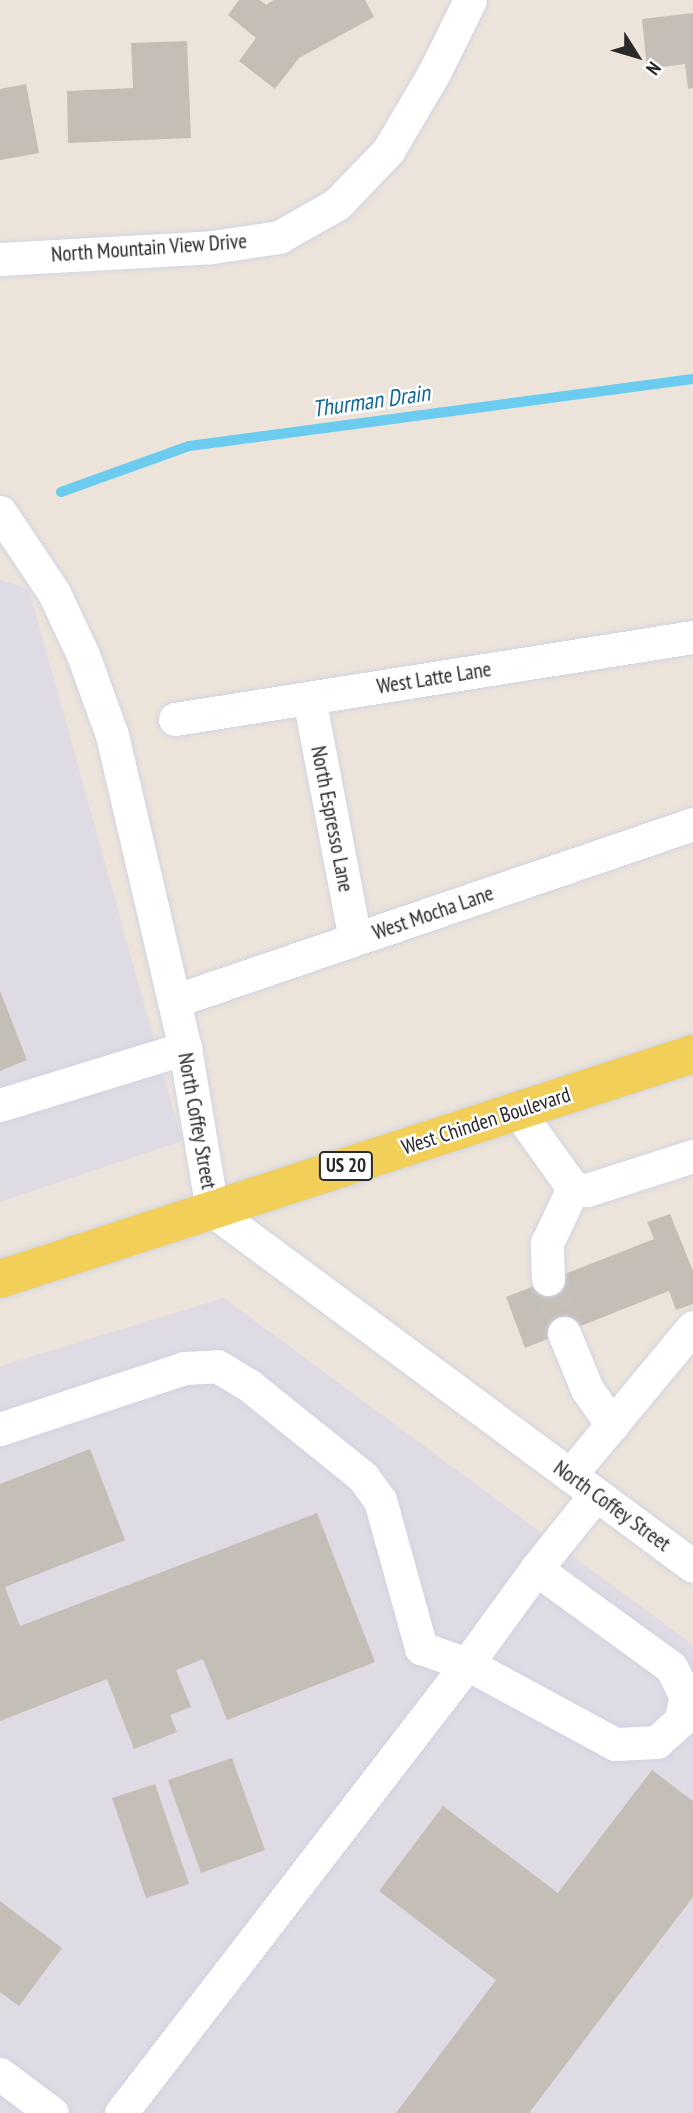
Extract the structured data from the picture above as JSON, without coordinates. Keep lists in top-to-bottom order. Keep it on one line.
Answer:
{"streets":{"main road":["West Chinden Boulevard","US 20"],"street":["North Mountain View Drive","West Latte Lane","North Espresso Lane","West Mocha Lane","North Coffey Street"]},"crossings":[["West Latte Lane","North Espresso Lane"],["North Espresso Lane","West Mocha Lane"],["West Mocha Lane","North Coffey Street"],["North Coffey Street","West Chinden Boulevard"]],"water":["Thurman Drain"],"north":"bottom right"}
